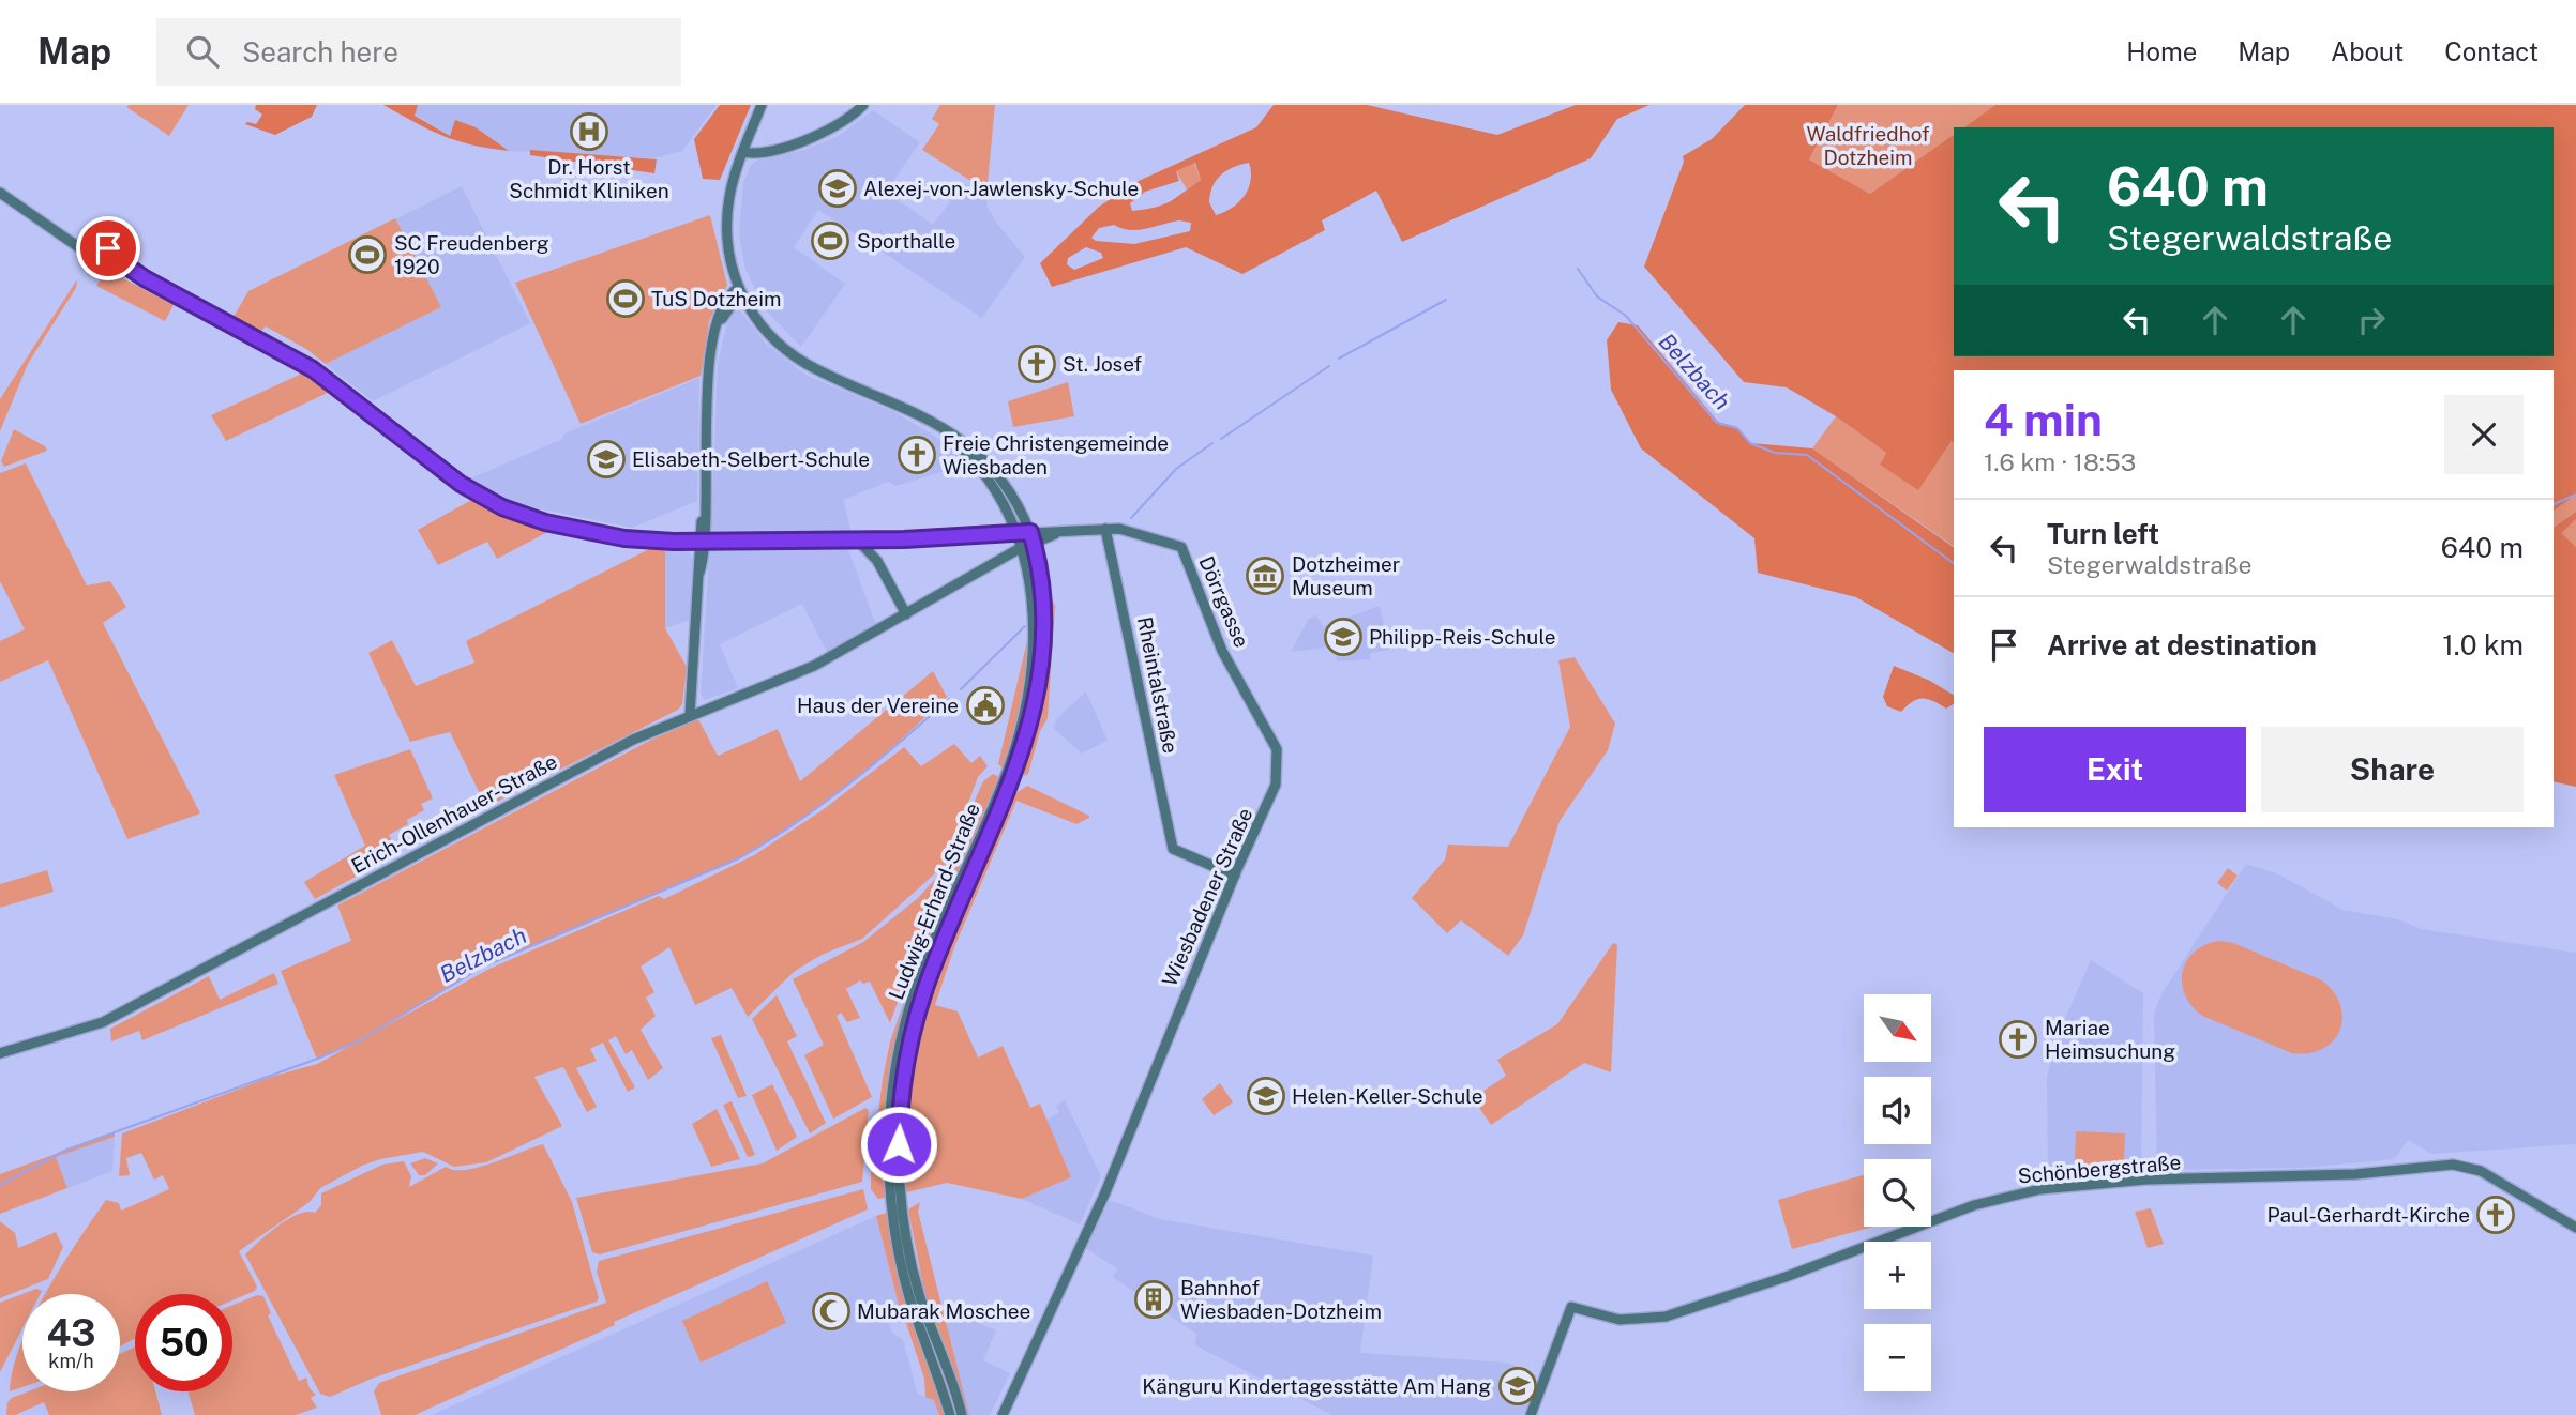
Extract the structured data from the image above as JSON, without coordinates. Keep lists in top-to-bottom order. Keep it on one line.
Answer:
{"streets":{"street":["Dörrgasse","Rheintalstraße","Erich-Ollenhauer-Straße","Wiesbadener Straße","Ludwig-Erhard-Straße","Schönbergstraße"]},"crossings":[["Dörrgasse","Rheintalstraße"],["Dörrgasse","Wiesbadener Straße"],["Rheintalstraße","Wiesbadener Straße"],["Erich-Ollenhauer-Straße","Ludwig-Erhard-Straße"]],"water":["Belzbach"],"parks":["Waldfriedhof Dotzheim"],"places":{"hospital":["Dr. Horst Schmidt Kliniken"],"school or university":["Alexej-von-Jawlensky-Schule","Elisabeth-Selbert-Schule","Philipp-Reis-Schule","Helen-Keller-Schule","Känguru Kindertagesstätte Am Hang"],"sports":["Sporthalle","SC Freudenberg 1920","TuS Dotzheim"],"church":["St. Josef","Freie Christengemeinde Wiesbaden","Mariae Heimsuchung","Paul-Gerhardt-Kirche"],"museum":["Dotzheimer Museum"],"public building":["Haus der Vereine"],"building":["Bahnhof Wiesbaden-Dotzheim"],"mosque":["Mubarak Moschee"]},"north":"bottom right","page":{"header":"Map","search":"Search here","nav":["Home","Map","About","Contact"],"turn":["640 m","Stegerwaldstraße"],"heading":["4 min","1.6 km · 18:53"],"list":[{"name":"Turn left","note":"Stegerwaldstraße","value":"640 m"},{"name":"Arrive at destination","value":"1.0 km"}],"buttons":["Exit","Share"],"map_buttons":["+","−"],"speed":"43 km/h","limit":"50"}}
